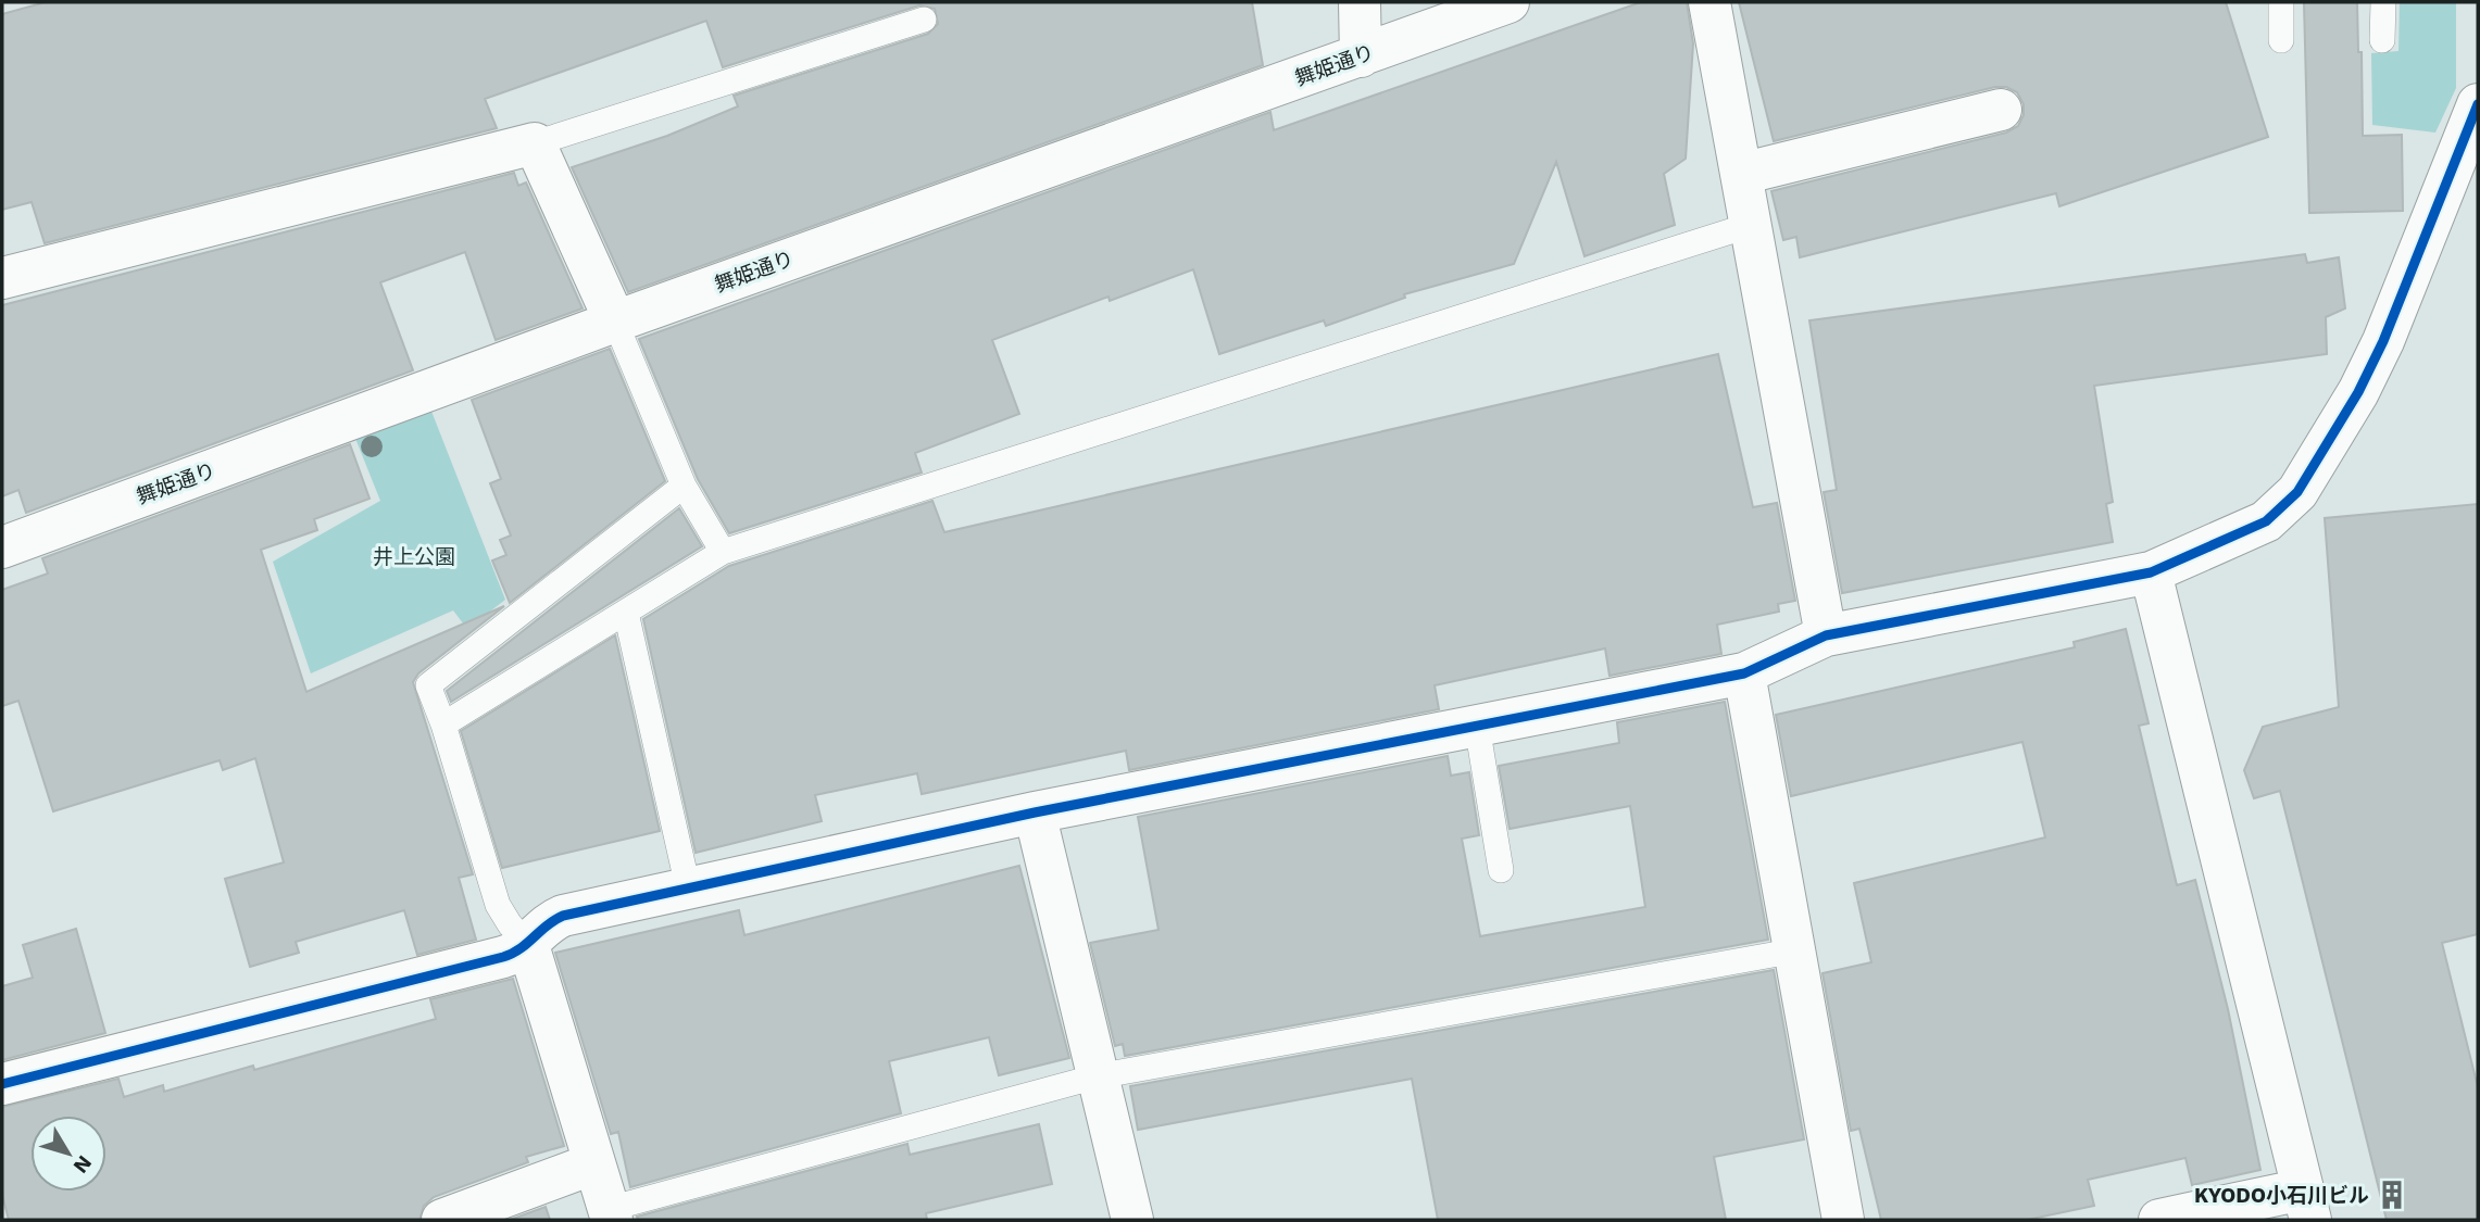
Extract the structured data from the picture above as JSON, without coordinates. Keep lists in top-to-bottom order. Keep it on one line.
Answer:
{"streets":{"street":["舞姫通り"]},"parks":["井上公園"],"places":{"building":["KYODO小石川ビル"]},"north":"bottom right"}
